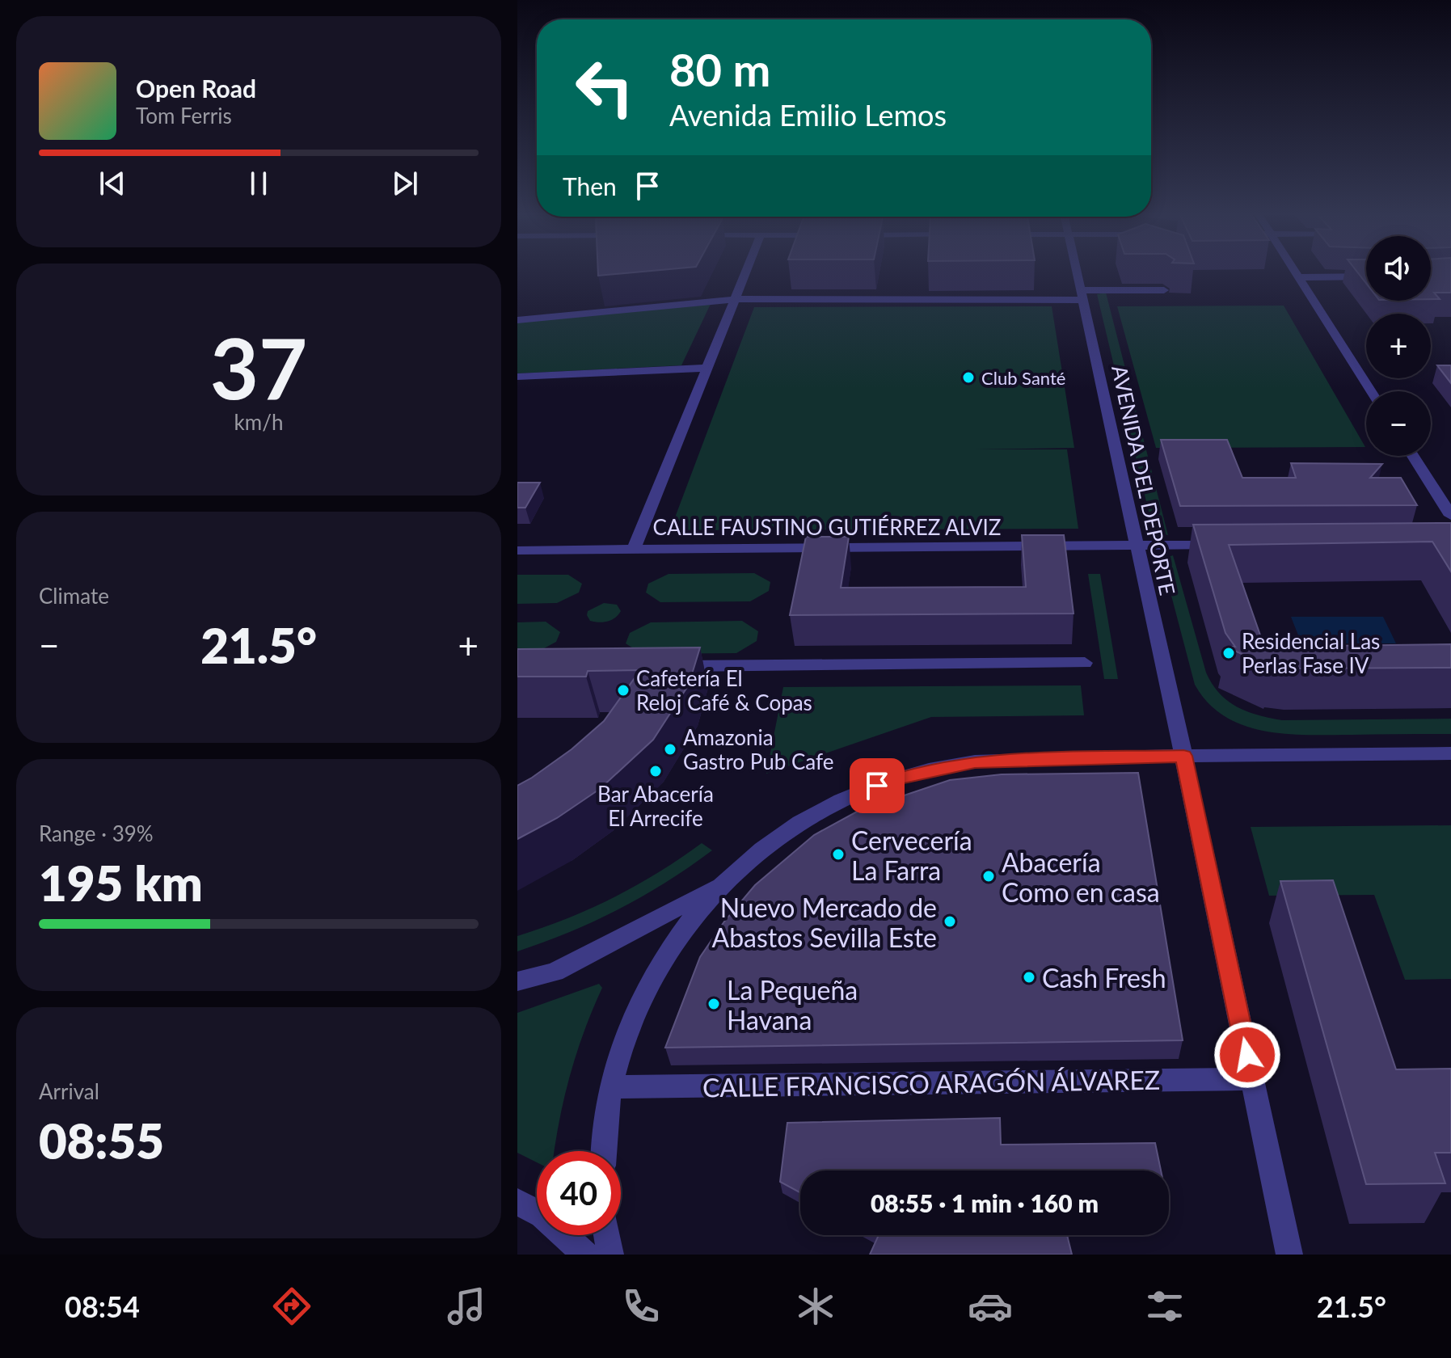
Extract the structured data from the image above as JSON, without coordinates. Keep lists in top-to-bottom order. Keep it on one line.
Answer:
{"streets":{"street":["AVENIDA DEL DEPORTE","CALLE FAUSTINO GUTIÉRREZ ALVIZ","CALLE FRANCISCO ARAGÓN ÁLVAREZ"]},"crossings":[["AVENIDA DEL DEPORTE","CALLE FAUSTINO GUTIÉRREZ ALVIZ"],["AVENIDA DEL DEPORTE","CALLE FRANCISCO ARAGÓN ÁLVAREZ"]],"places":["Club Santé","Residencial Las Perlas Fase IV","Cafetería El Reloj Café & Copas","Amazonia Gastro Pub Cafe","Bar Abacería El Arrecife","Cervecería La Farra","Abacería Como en casa","Nuevo Mercado de Abastos Sevilla Este","Cash Fresh","La Pequeña Havana"],"page":{"turn":["80 m","Avenida Emilio Lemos"],"song":["Open Road","Tom Ferris"],"then":"Then","map_buttons":["+","−"],"tile":[["37","km/h"],"Climate",["Range · 39%","195 km"],["Arrival","08:55"]],"heat":["−","21.5°","+"],"limit":"40","trip":"08:55 · 1 min · 160 m","tabs":["08:54","21.5°"]}}
